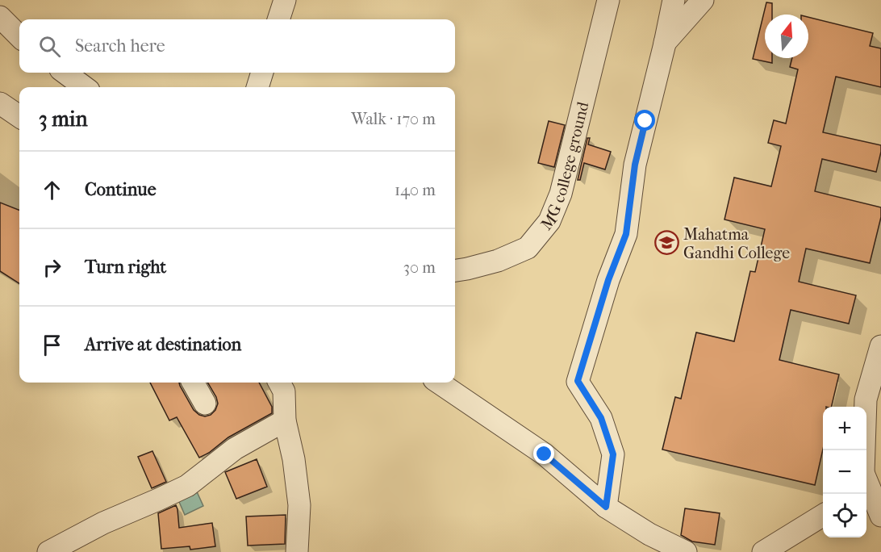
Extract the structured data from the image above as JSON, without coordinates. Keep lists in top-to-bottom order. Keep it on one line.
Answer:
{"streets":{"street":["MG college ground"]},"places":{"school or university":["Mahatma Gandhi College"]},"north":"top","page":{"search":"Search here","heading":["3 min","Walk · 170 m"],"list":[["Continue","140 m"],["Turn right","30 m"],"Arrive at destination"],"map_buttons":["+","−"]}}
